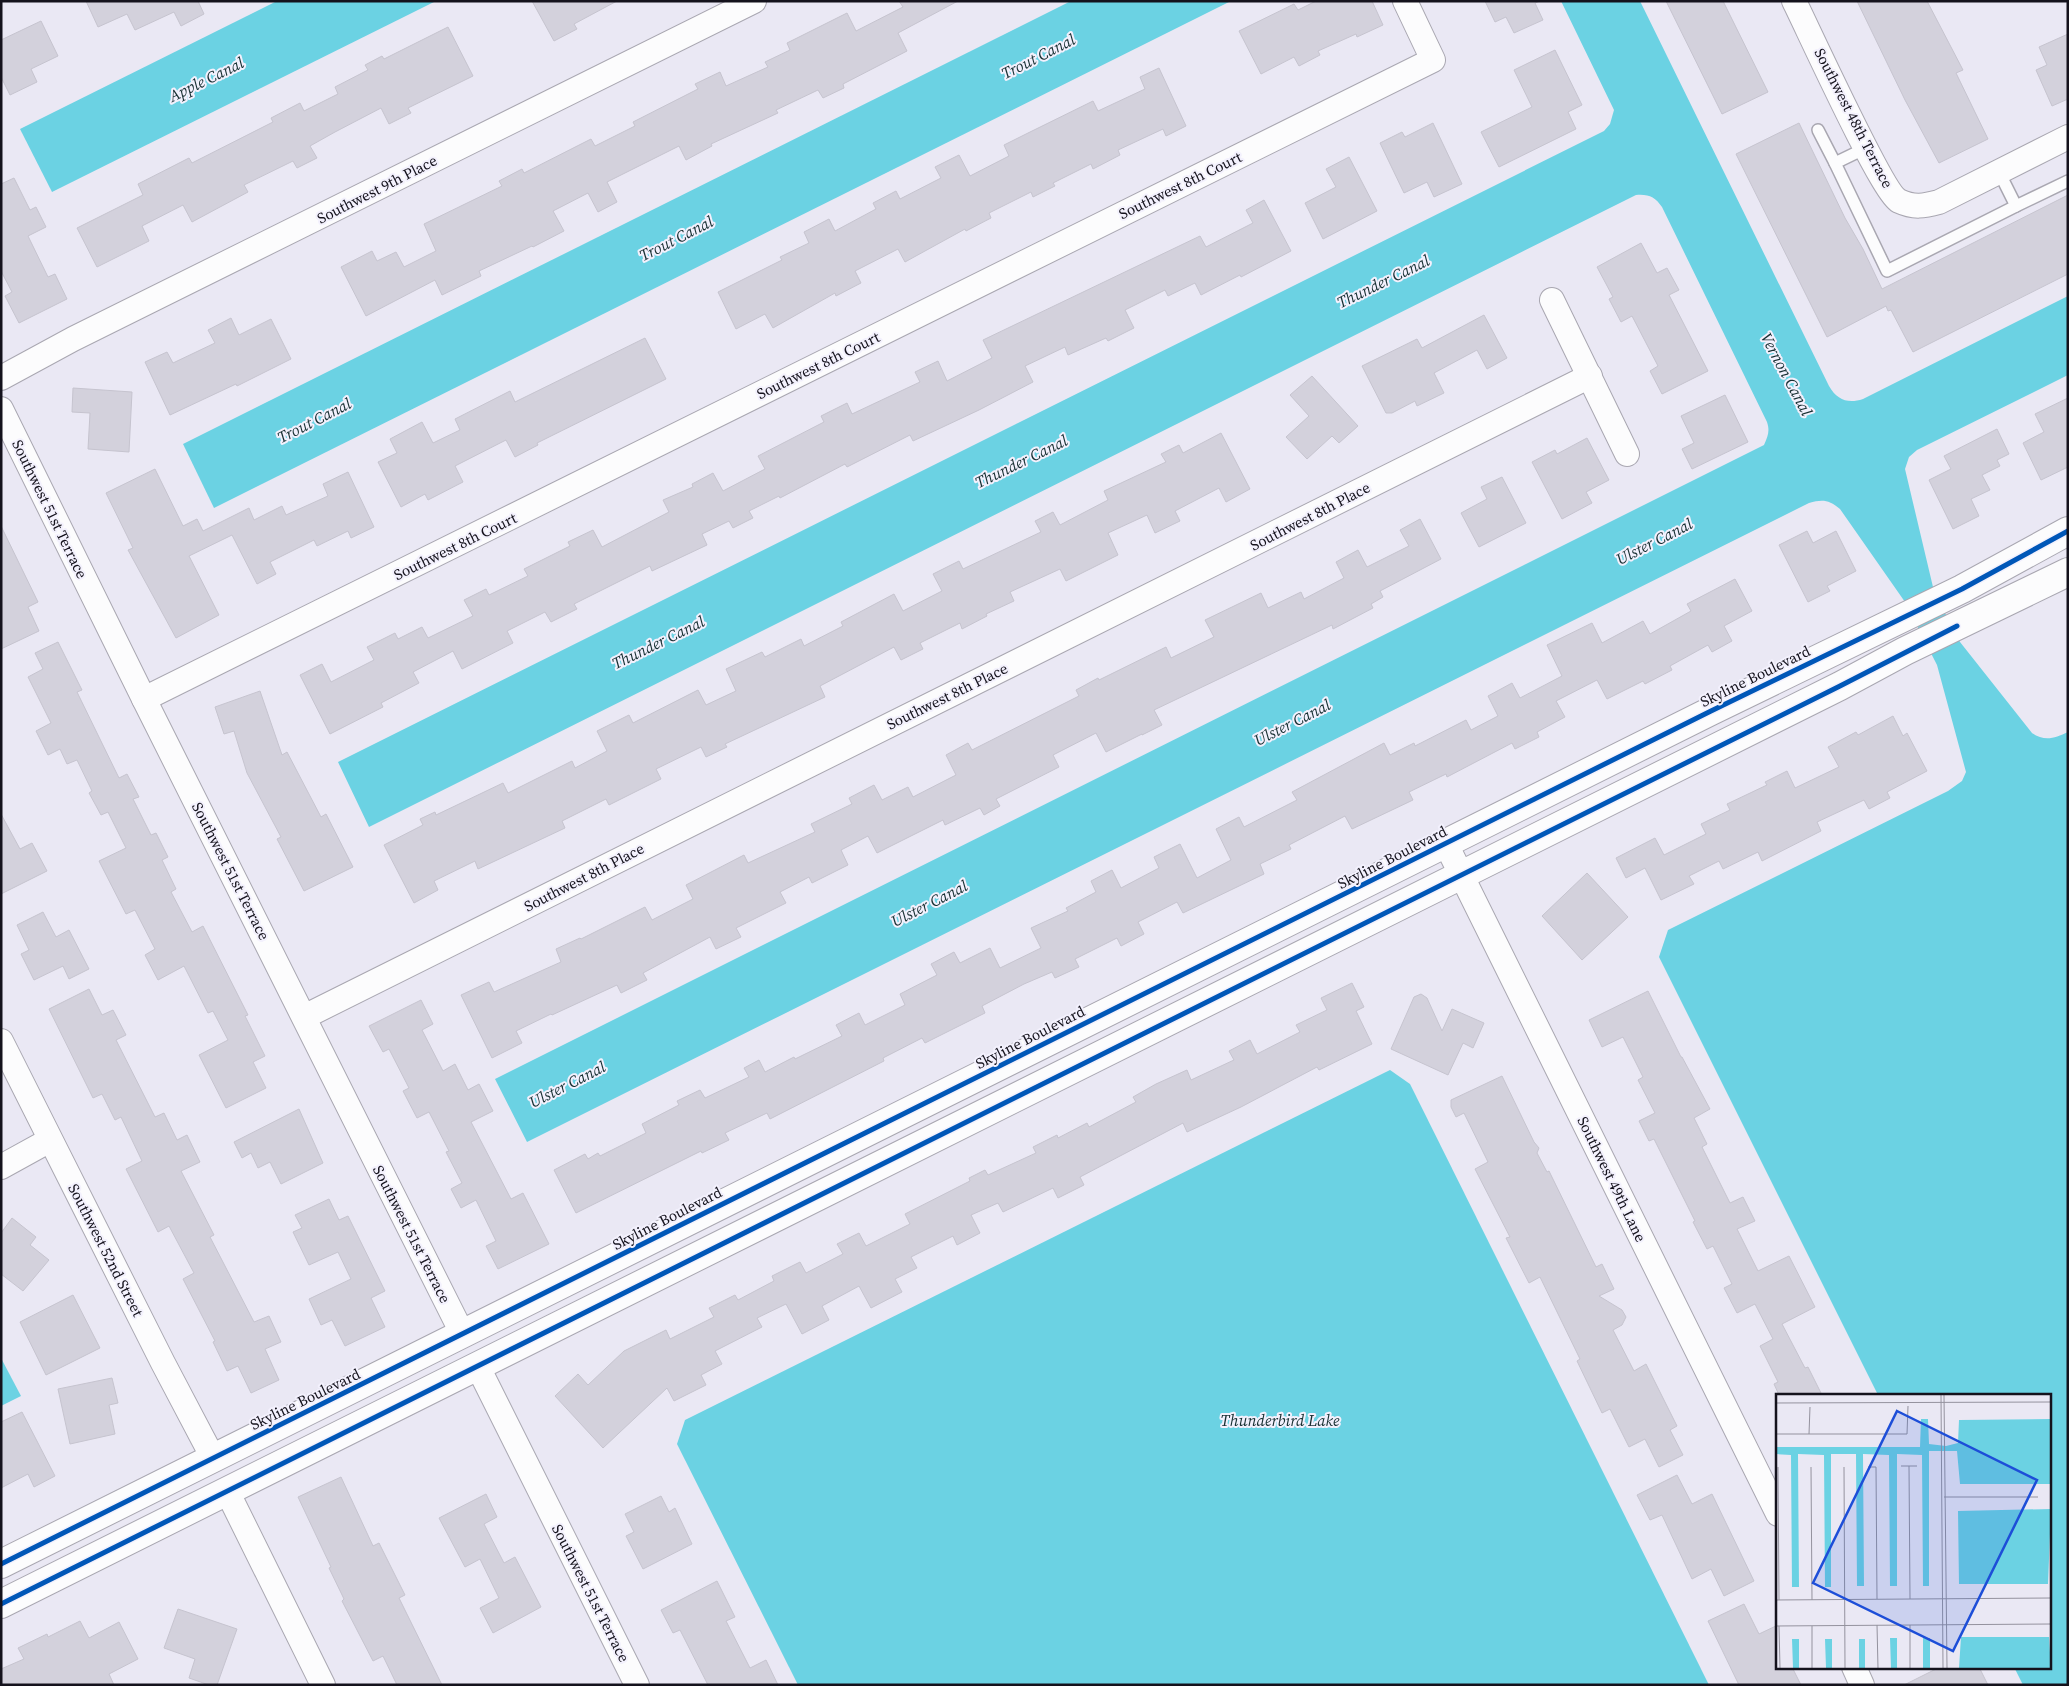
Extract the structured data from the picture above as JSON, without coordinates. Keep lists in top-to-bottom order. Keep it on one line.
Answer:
{"streets":{"street":["Southwest 48th Terrace","Southwest 8th Court","Southwest 9th Place","Southwest 51st Terrace","Southwest 8th Place","Skyline Boulevard","Southwest 49th Lane","Southwest 52nd Street"]},"crossings":[["Southwest 8th Court","Southwest 51st Terrace"],["Southwest 51st Terrace","Southwest 8th Place"],["Southwest 51st Terrace","Skyline Boulevard"],["Skyline Boulevard","Southwest 49th Lane"],["Skyline Boulevard","Southwest 52nd Street"]],"water":["Trout Canal","Apple Canal","Thunder Canal","Vernon Canal","Ulster Canal","Thunderbird Lake"]}
